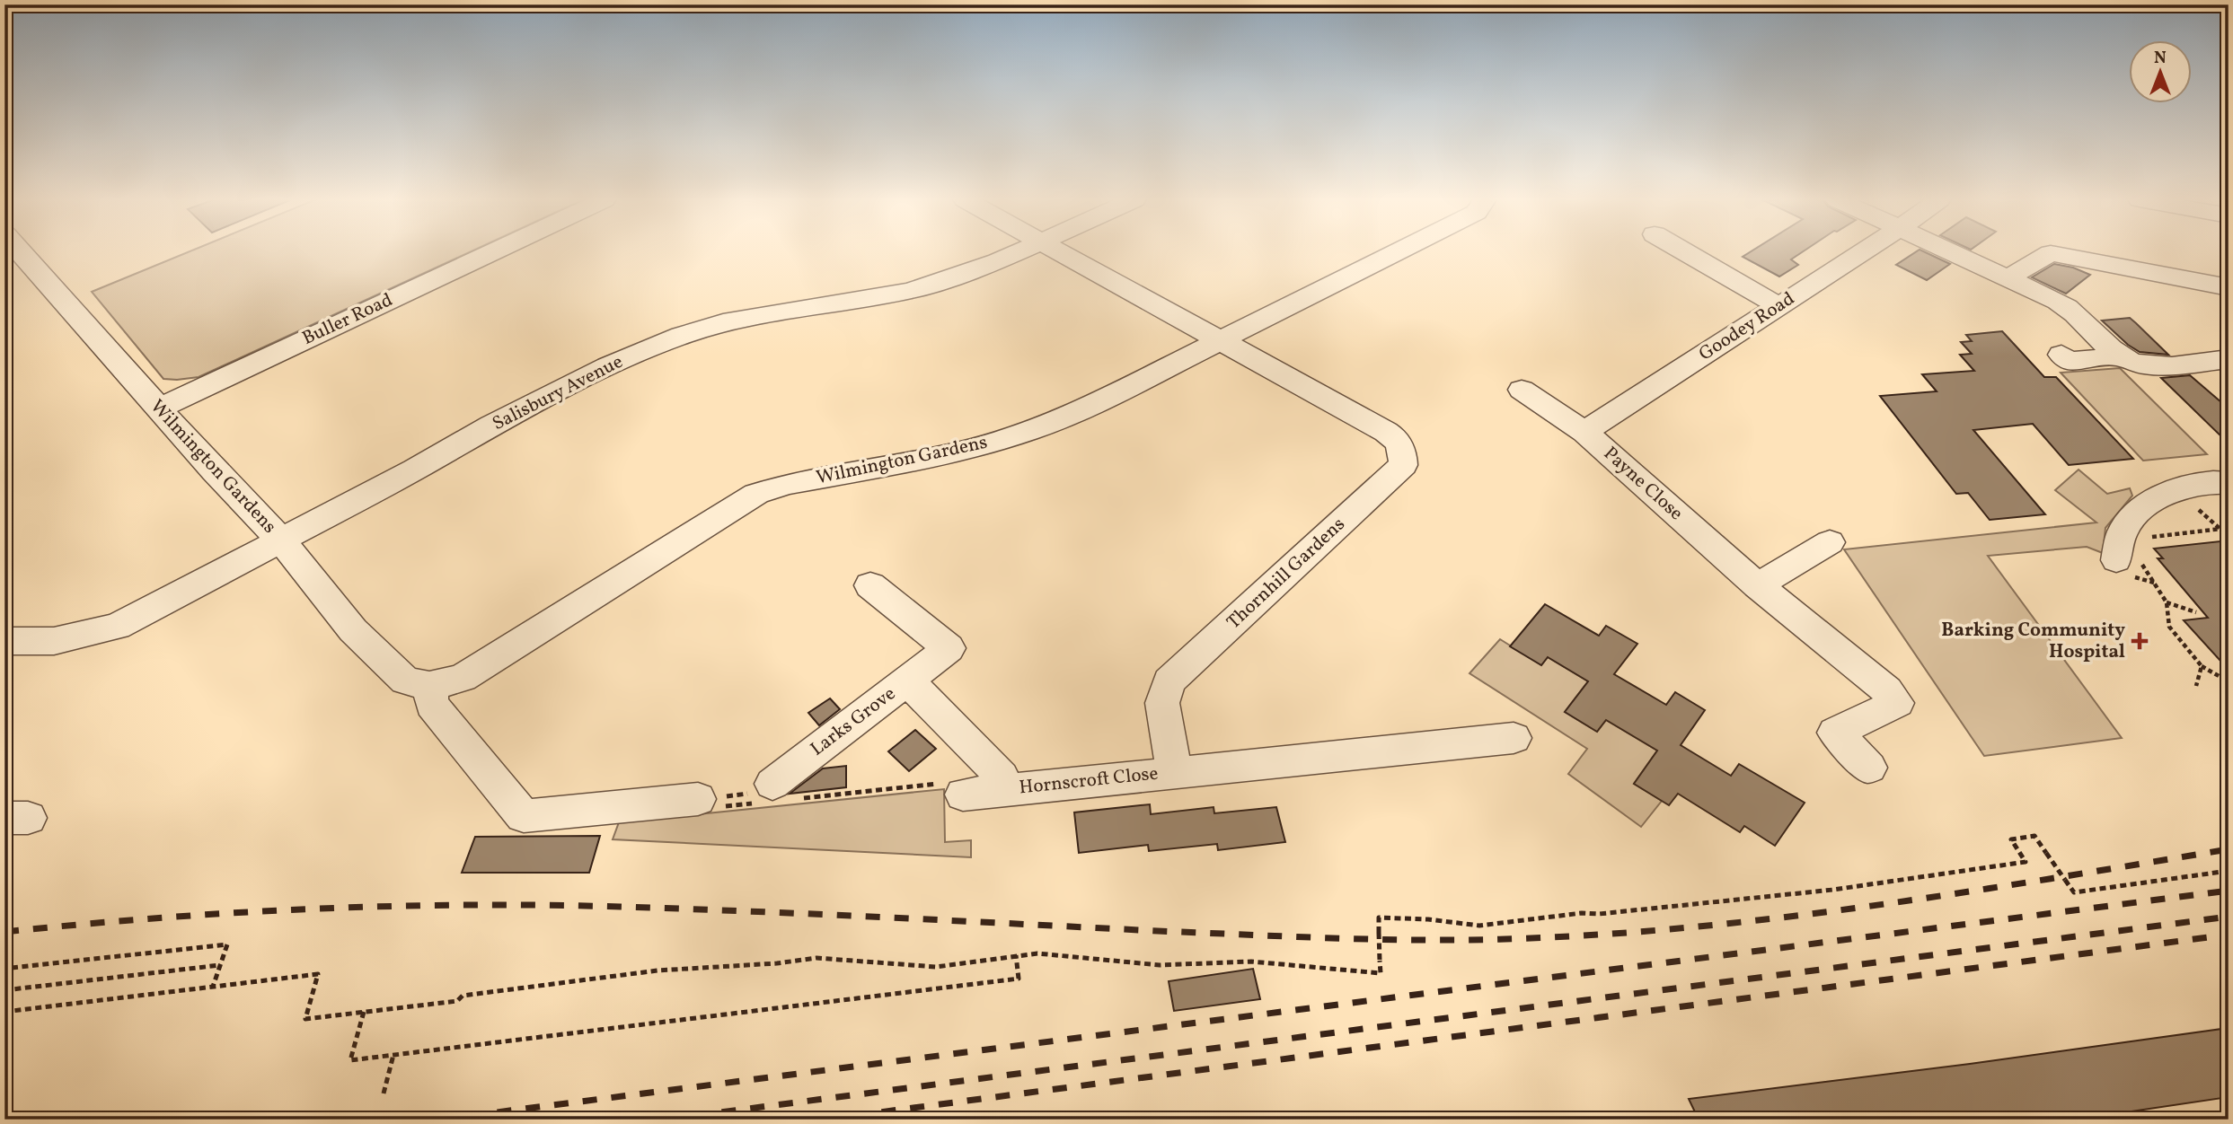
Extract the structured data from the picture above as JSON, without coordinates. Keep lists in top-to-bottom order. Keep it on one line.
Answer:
{"streets":{"street":["Buller Road","Goodey Road","Salisbury Avenue","Wilmington Gardens","Payne Close","Thornhill Gardens","Larks Grove","Hornscroft Close"]},"crossings":[["Buller Road","Wilmington Gardens"],["Goodey Road","Payne Close"],["Salisbury Avenue","Wilmington Gardens"],["Wilmington Gardens","Thornhill Gardens"],["Thornhill Gardens","Hornscroft Close"],["Larks Grove","Hornscroft Close"]],"places":{"health":["Barking Community Hospital"]},"north":"top"}
